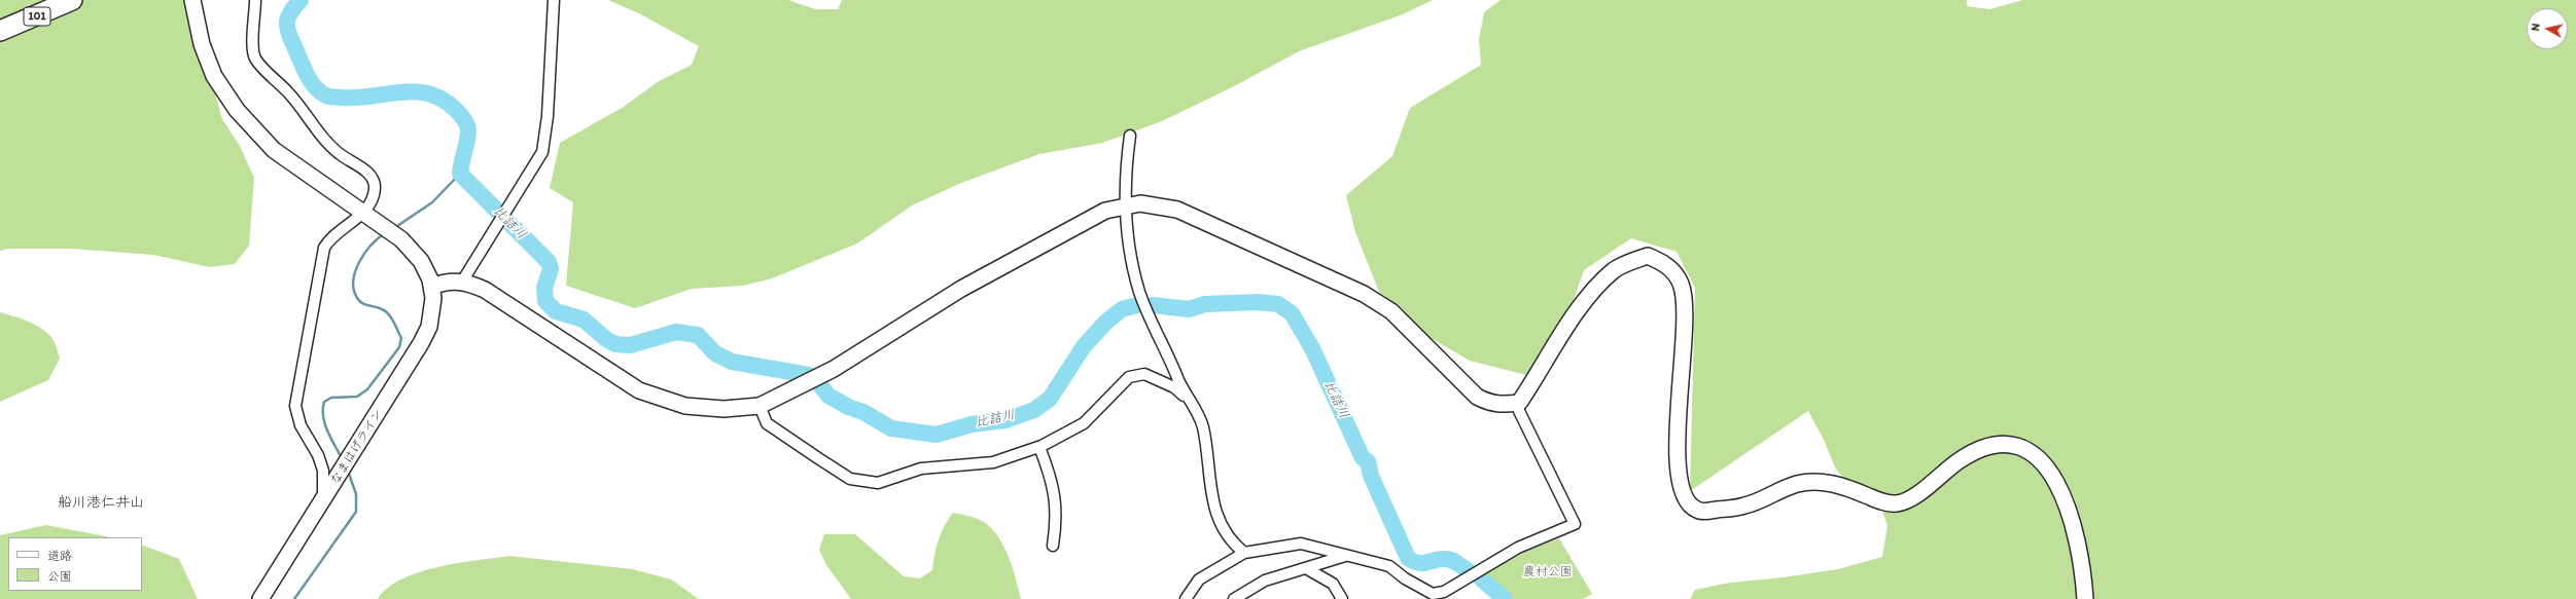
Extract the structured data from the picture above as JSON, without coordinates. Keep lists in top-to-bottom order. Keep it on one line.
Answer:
{"streets":{"highway":["101"],"street":["なまはげライン"]},"districts":["船川港仁井山"],"water":["比詰川"],"parks":["農村公園"],"legend":["道路","公園"],"north":"left"}
